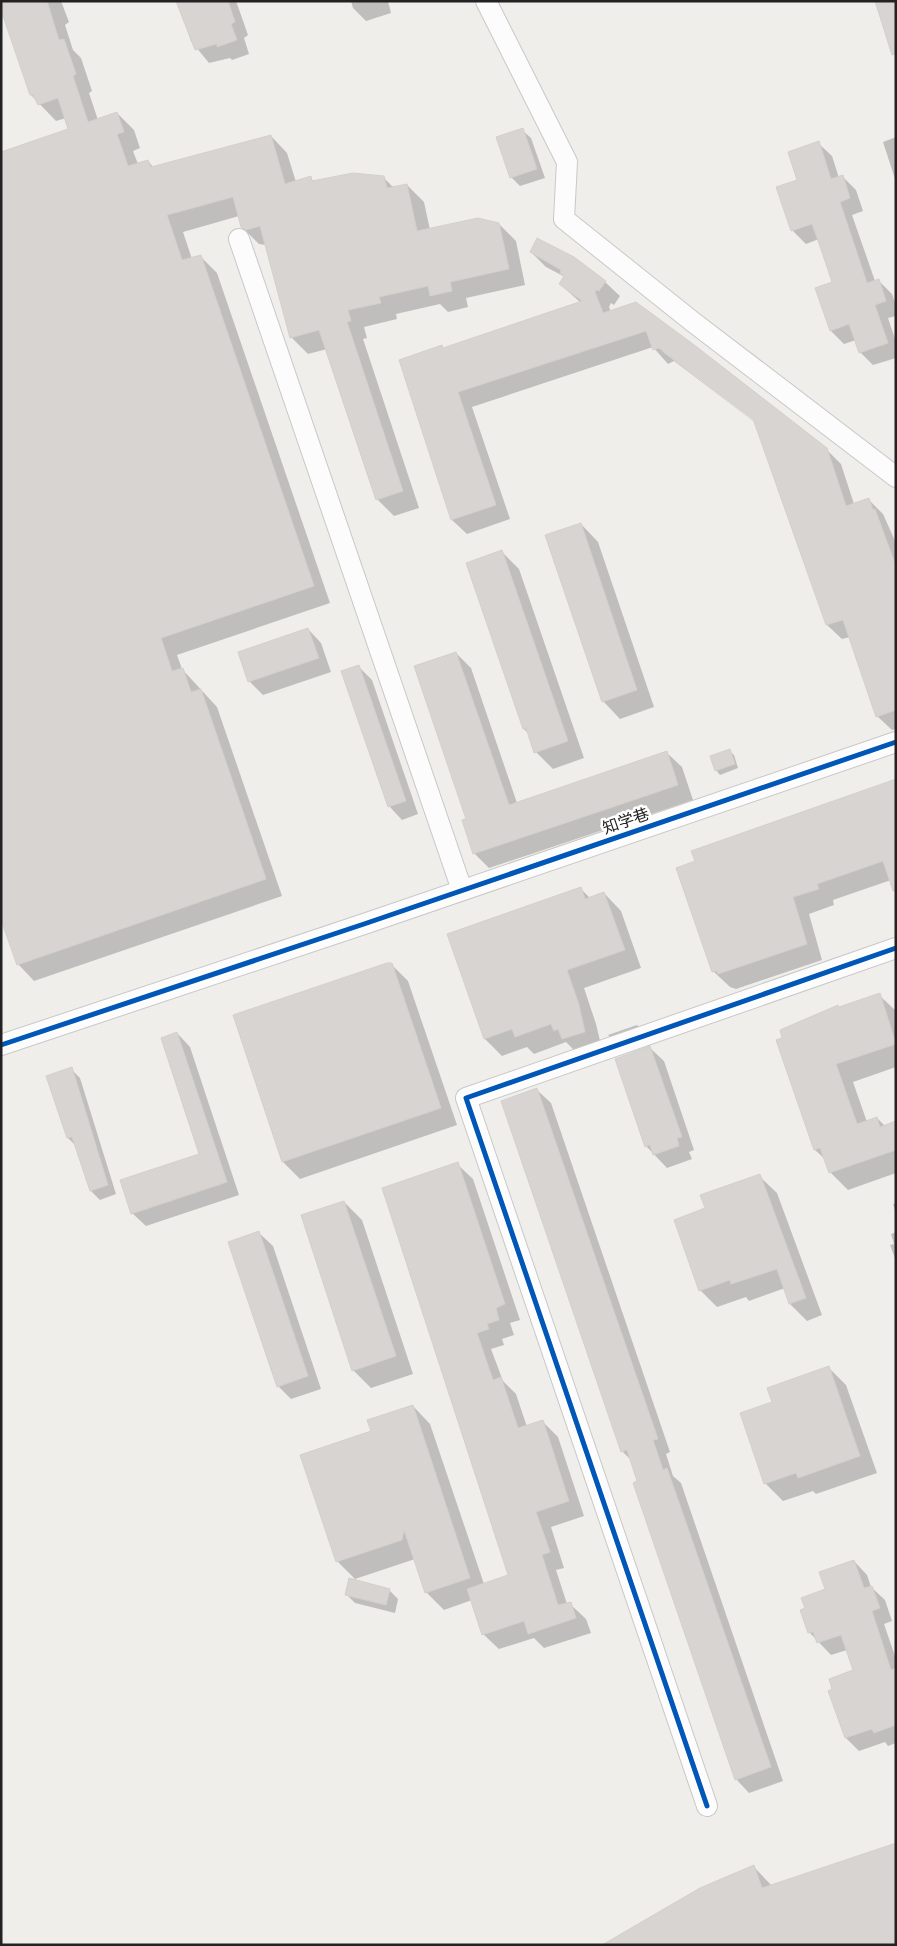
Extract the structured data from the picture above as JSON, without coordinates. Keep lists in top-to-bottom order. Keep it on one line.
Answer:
{"streets":{"street":["知学巷"]}}
